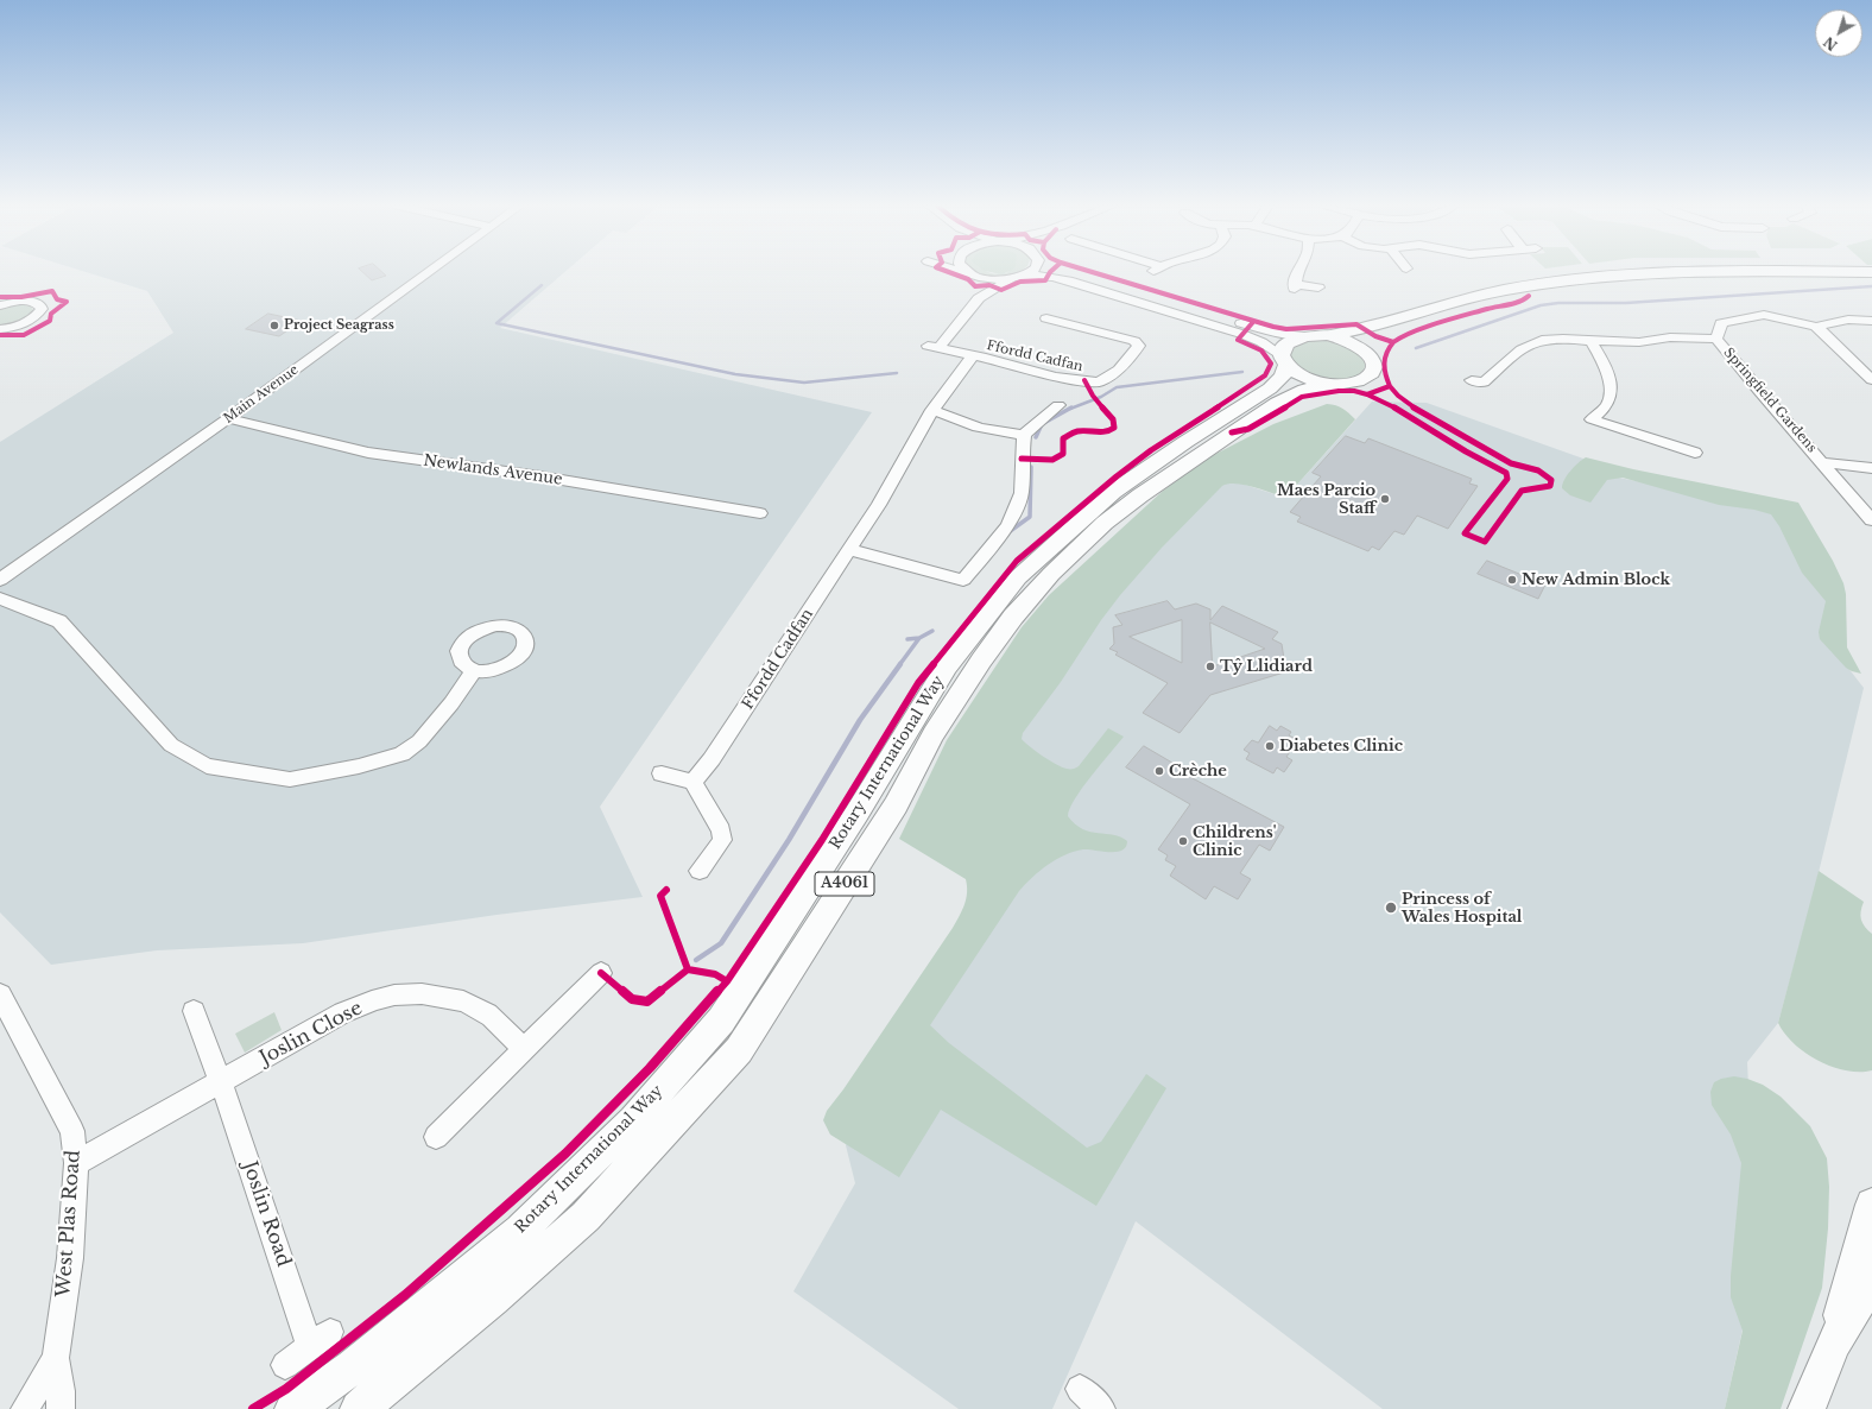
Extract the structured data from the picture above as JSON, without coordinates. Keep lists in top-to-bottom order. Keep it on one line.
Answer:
{"streets":{"main road":["Rotary International Way","A4061"],"street":["Ffordd Cadfan","Main Avenue","Springfield Gardens","Newlands Avenue","Joslin Close","Joslin Road","West Plas Road"]},"crossings":[["Main Avenue","Newlands Avenue"],["Rotary International Way","A4061"],["Joslin Close","Joslin Road"]],"places":["Project Seagrass","Maes Parcio Staff","New Admin Block","Tŷ Llidiard","Diabetes Clinic","Crèche","Childrens' Clinic","Princess of Wales Hospital"],"north":"bottom left"}
